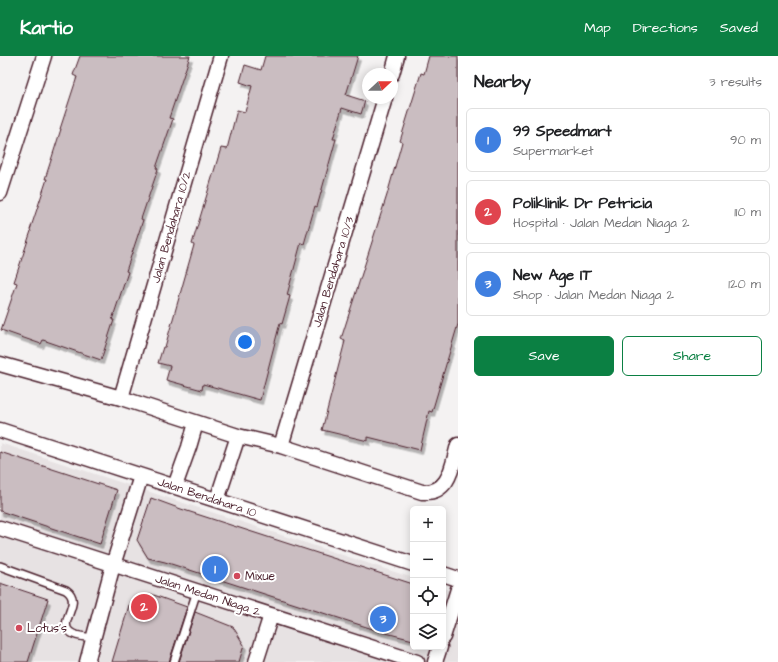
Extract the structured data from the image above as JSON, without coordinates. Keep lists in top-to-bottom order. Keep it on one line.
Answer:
{"streets":{"street":["Jalan Bendahara 10/2","Jalan Bendahara 10/3","Jalan Bendahara 10","Jalan Medan Niaga 2"]},"places":["Mixue","Lotus's"],"north":"right","page":{"header":"Kartio","nav":["Map","Directions","Saved"],"heading":["Nearby","3 results"],"list":[{"mark":"1","name":"99 Speedmart","note":"Supermarket","value":"90 m"},{"mark":"2","name":"Poliklinik Dr Petricia","note":"Hospital · Jalan Medan Niaga 2","value":"110 m"},{"mark":"3","name":"New Age IT","note":"Shop · Jalan Medan Niaga 2","value":"120 m"}],"buttons":["Save","Share"],"map_buttons":["+","−"],"pins":["1","2","3"]}}
